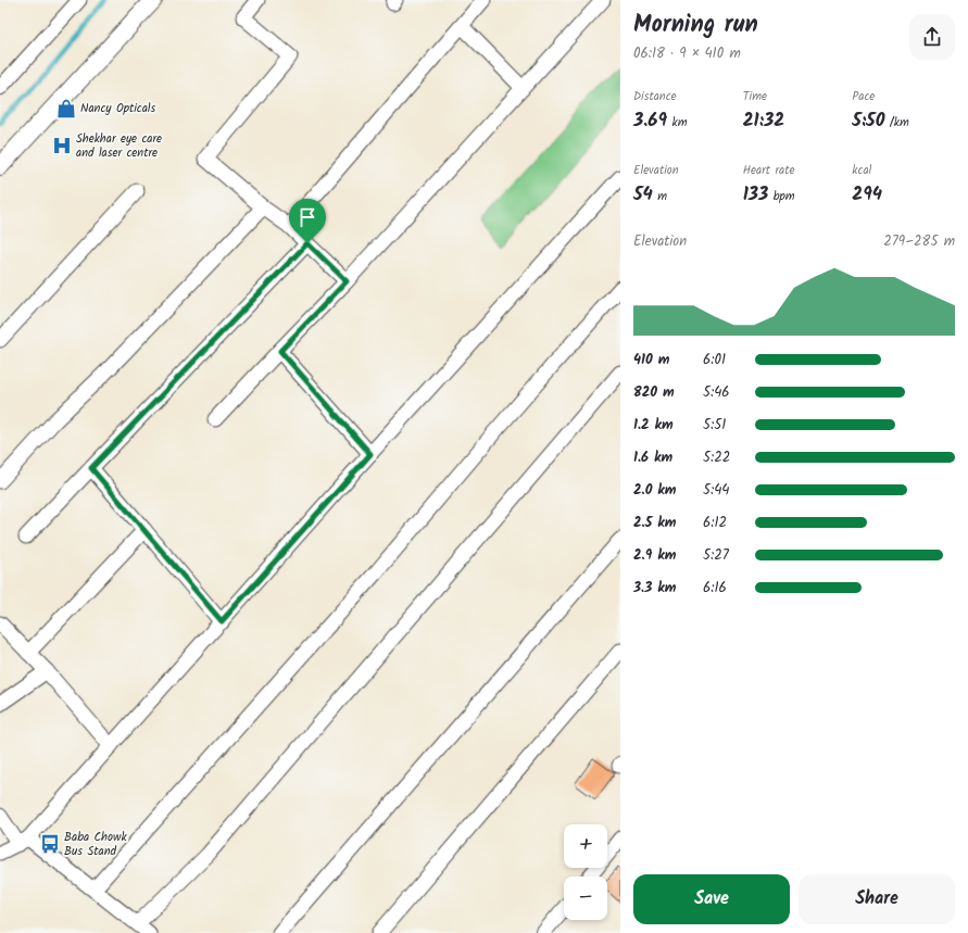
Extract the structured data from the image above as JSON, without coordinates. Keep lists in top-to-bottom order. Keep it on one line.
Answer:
{"places":{"shop":["Nancy Opticals"],"hospital":["Shekhar eye care and laser centre"],"bus stop":["Baba Chowk Bus Stand"]},"page":{"heading":["Morning run","06:18 · 9 × 410 m"],"stats":[["Distance","3.69 km"],["Time","21:32"],["Pace","5:50 /km"],["Elevation","54 m"],["Heart rate","133 bpm"],["kcal","294"]],"chart":["Elevation","279–285 m"],"list":[{"name":"410 m","note":"6:01"},{"name":"820 m","note":"5:46"},{"name":"1.2 km","note":"5:51"},{"name":"1.6 km","note":"5:22"},{"name":"2.0 km","note":"5:44"},{"name":"2.5 km","note":"6:12"},{"name":"2.9 km","note":"5:27"},{"name":"3.3 km","note":"6:16"}],"map_buttons":["+","−"],"buttons":["Save","Share"]}}
